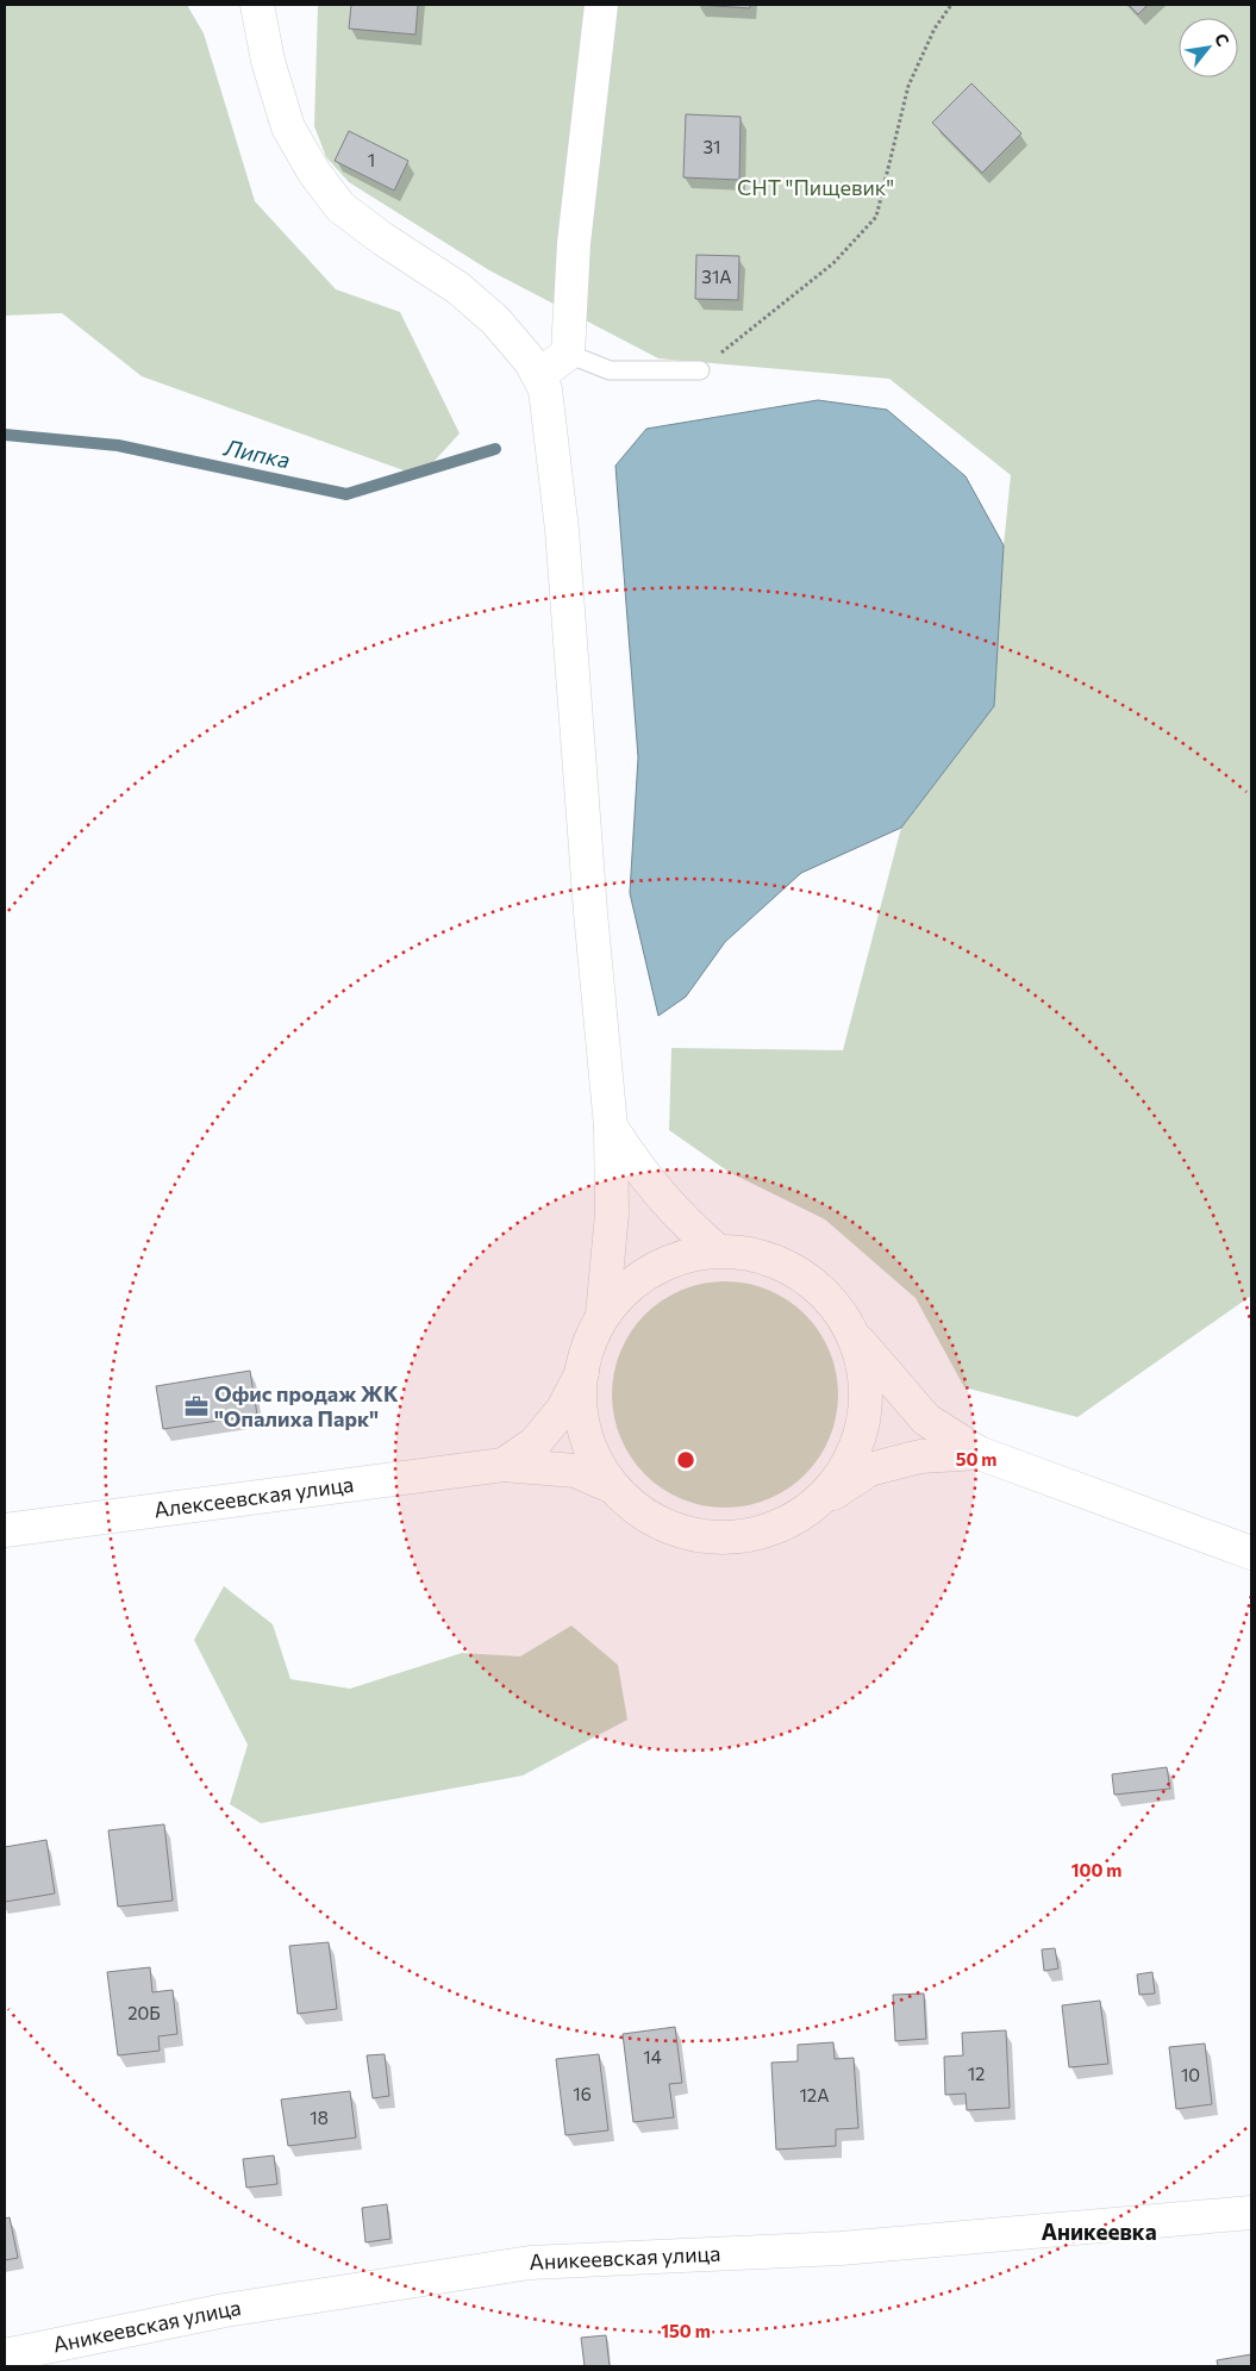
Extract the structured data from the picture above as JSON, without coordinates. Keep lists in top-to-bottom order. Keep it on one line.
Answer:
{"streets":{"street":["Алексеевская улица","Аникеевская улица"]},"districts":["Аникеевка"],"water":["Липка"],"parks":["СНТ \"Пищевик\""],"places":{"office":["Офис продаж ЖК \"Опалиха Парк\""]},"house_numbers":["31","1","31А","20Б","14","12","10","16","12А","18"],"north":"top right","rings":["50 m","100 m","150 m"]}
